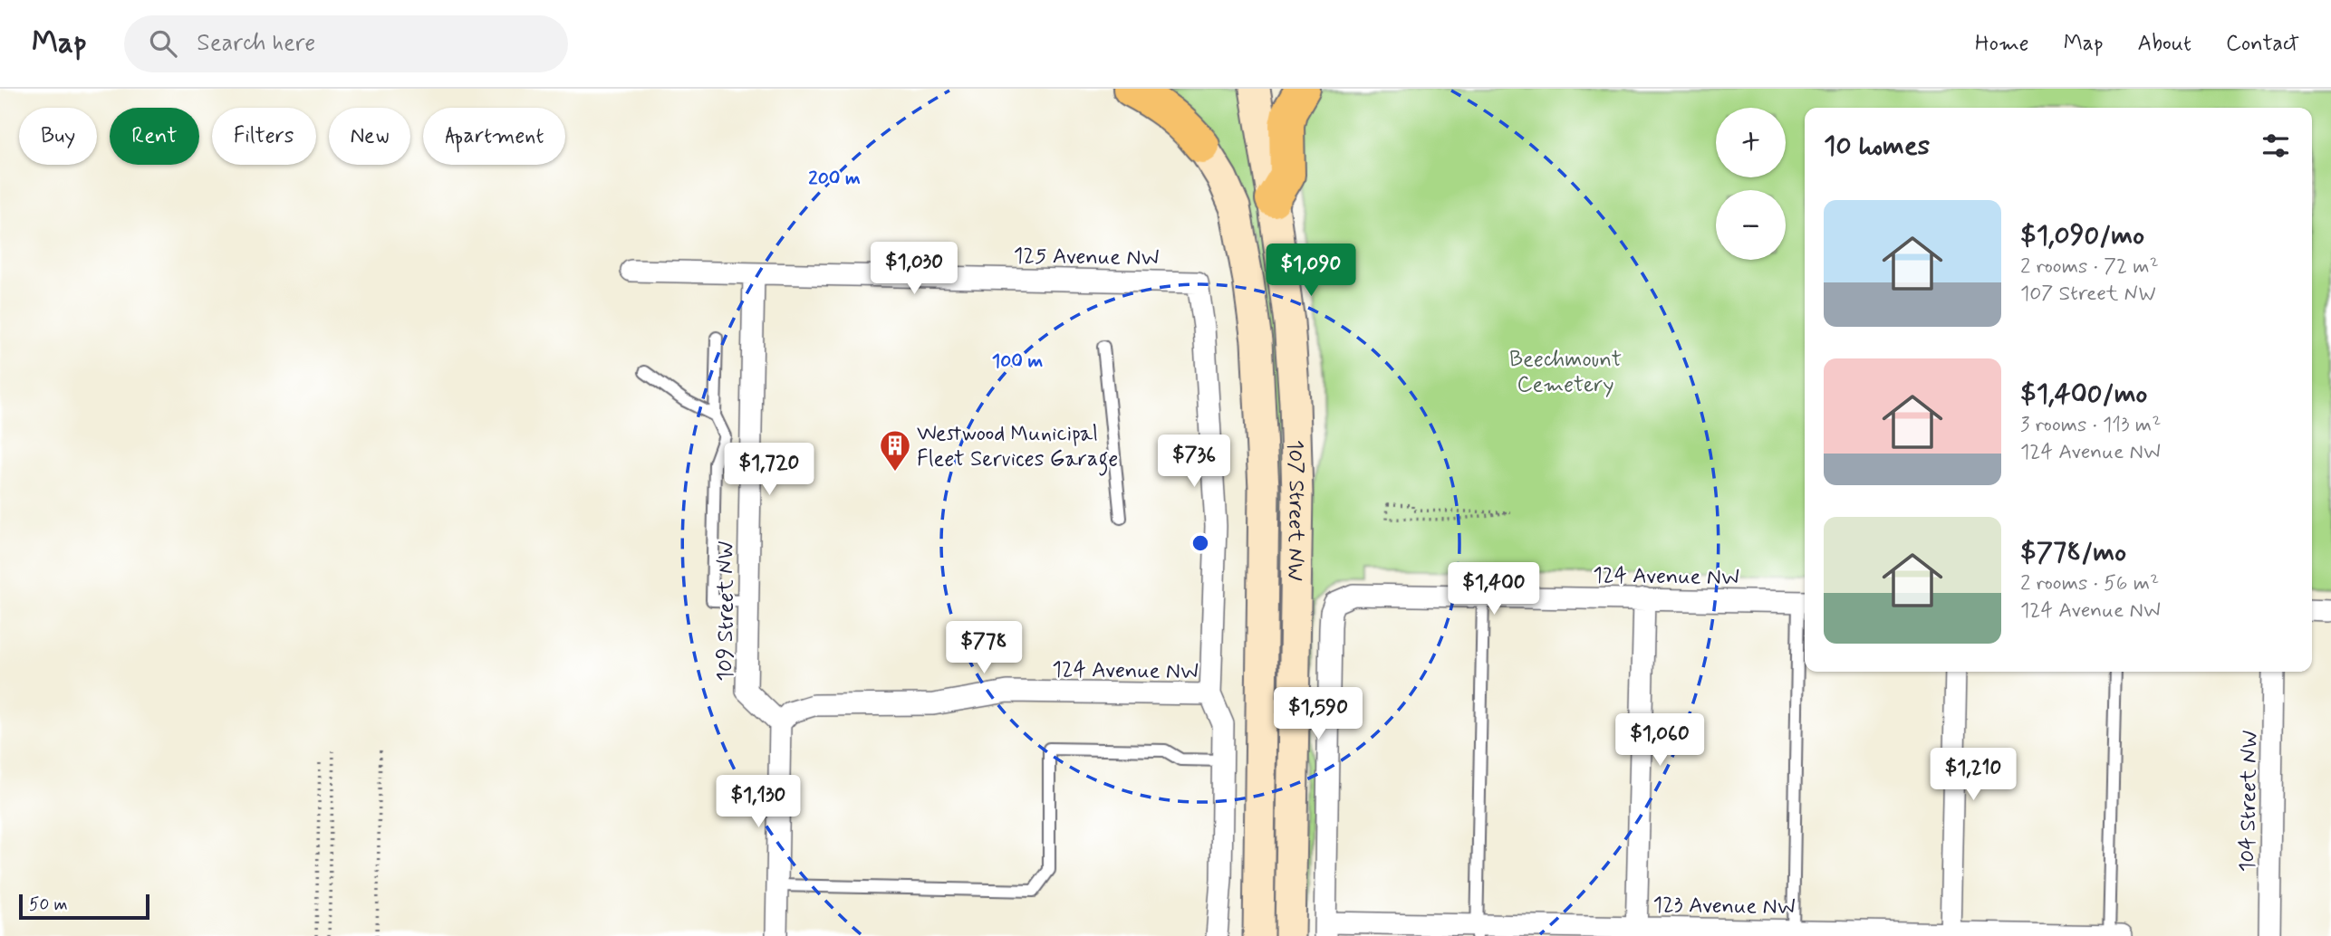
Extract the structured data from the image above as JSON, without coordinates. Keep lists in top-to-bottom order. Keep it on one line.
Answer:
{"streets":{"main road":["107 Street NW"],"street":["125 Avenue NW","124 Avenue NW","109 Street NW","104 Street NW","123 Avenue NW"]},"crossings":[["125 Avenue NW","124 Avenue NW"],["125 Avenue NW","109 Street NW"],["124 Avenue NW","109 Street NW"],["124 Avenue NW","123 Avenue NW"]],"parks":["Beechmount Cemetery"],"places":{"building":["Westwood Municipal Fleet Services Garage"]},"scale_bar":"50 m","page":{"header":"Map","search":"Search here","nav":["Home","Map","About","Contact"],"map_buttons":["+","−"],"chip":["Buy","Rent","Filters","New","Apartment"],"heading":"10 homes","list":[{"name":"$1,090/mo","note":"2 rooms · 72 m² · 107 Street NW"},{"name":"$1,400/mo","note":"3 rooms · 113 m² · 124 Avenue NW"},{"name":"$778/mo","note":"2 rooms · 56 m² · 124 Avenue NW"}],"price":["$1,030","$1,090","$736","$1,720","$1,400","$778","$1,590","$1,060","$1,210","$1,130"],"scale":"50 m"},"rings":["200 m","100 m"]}
